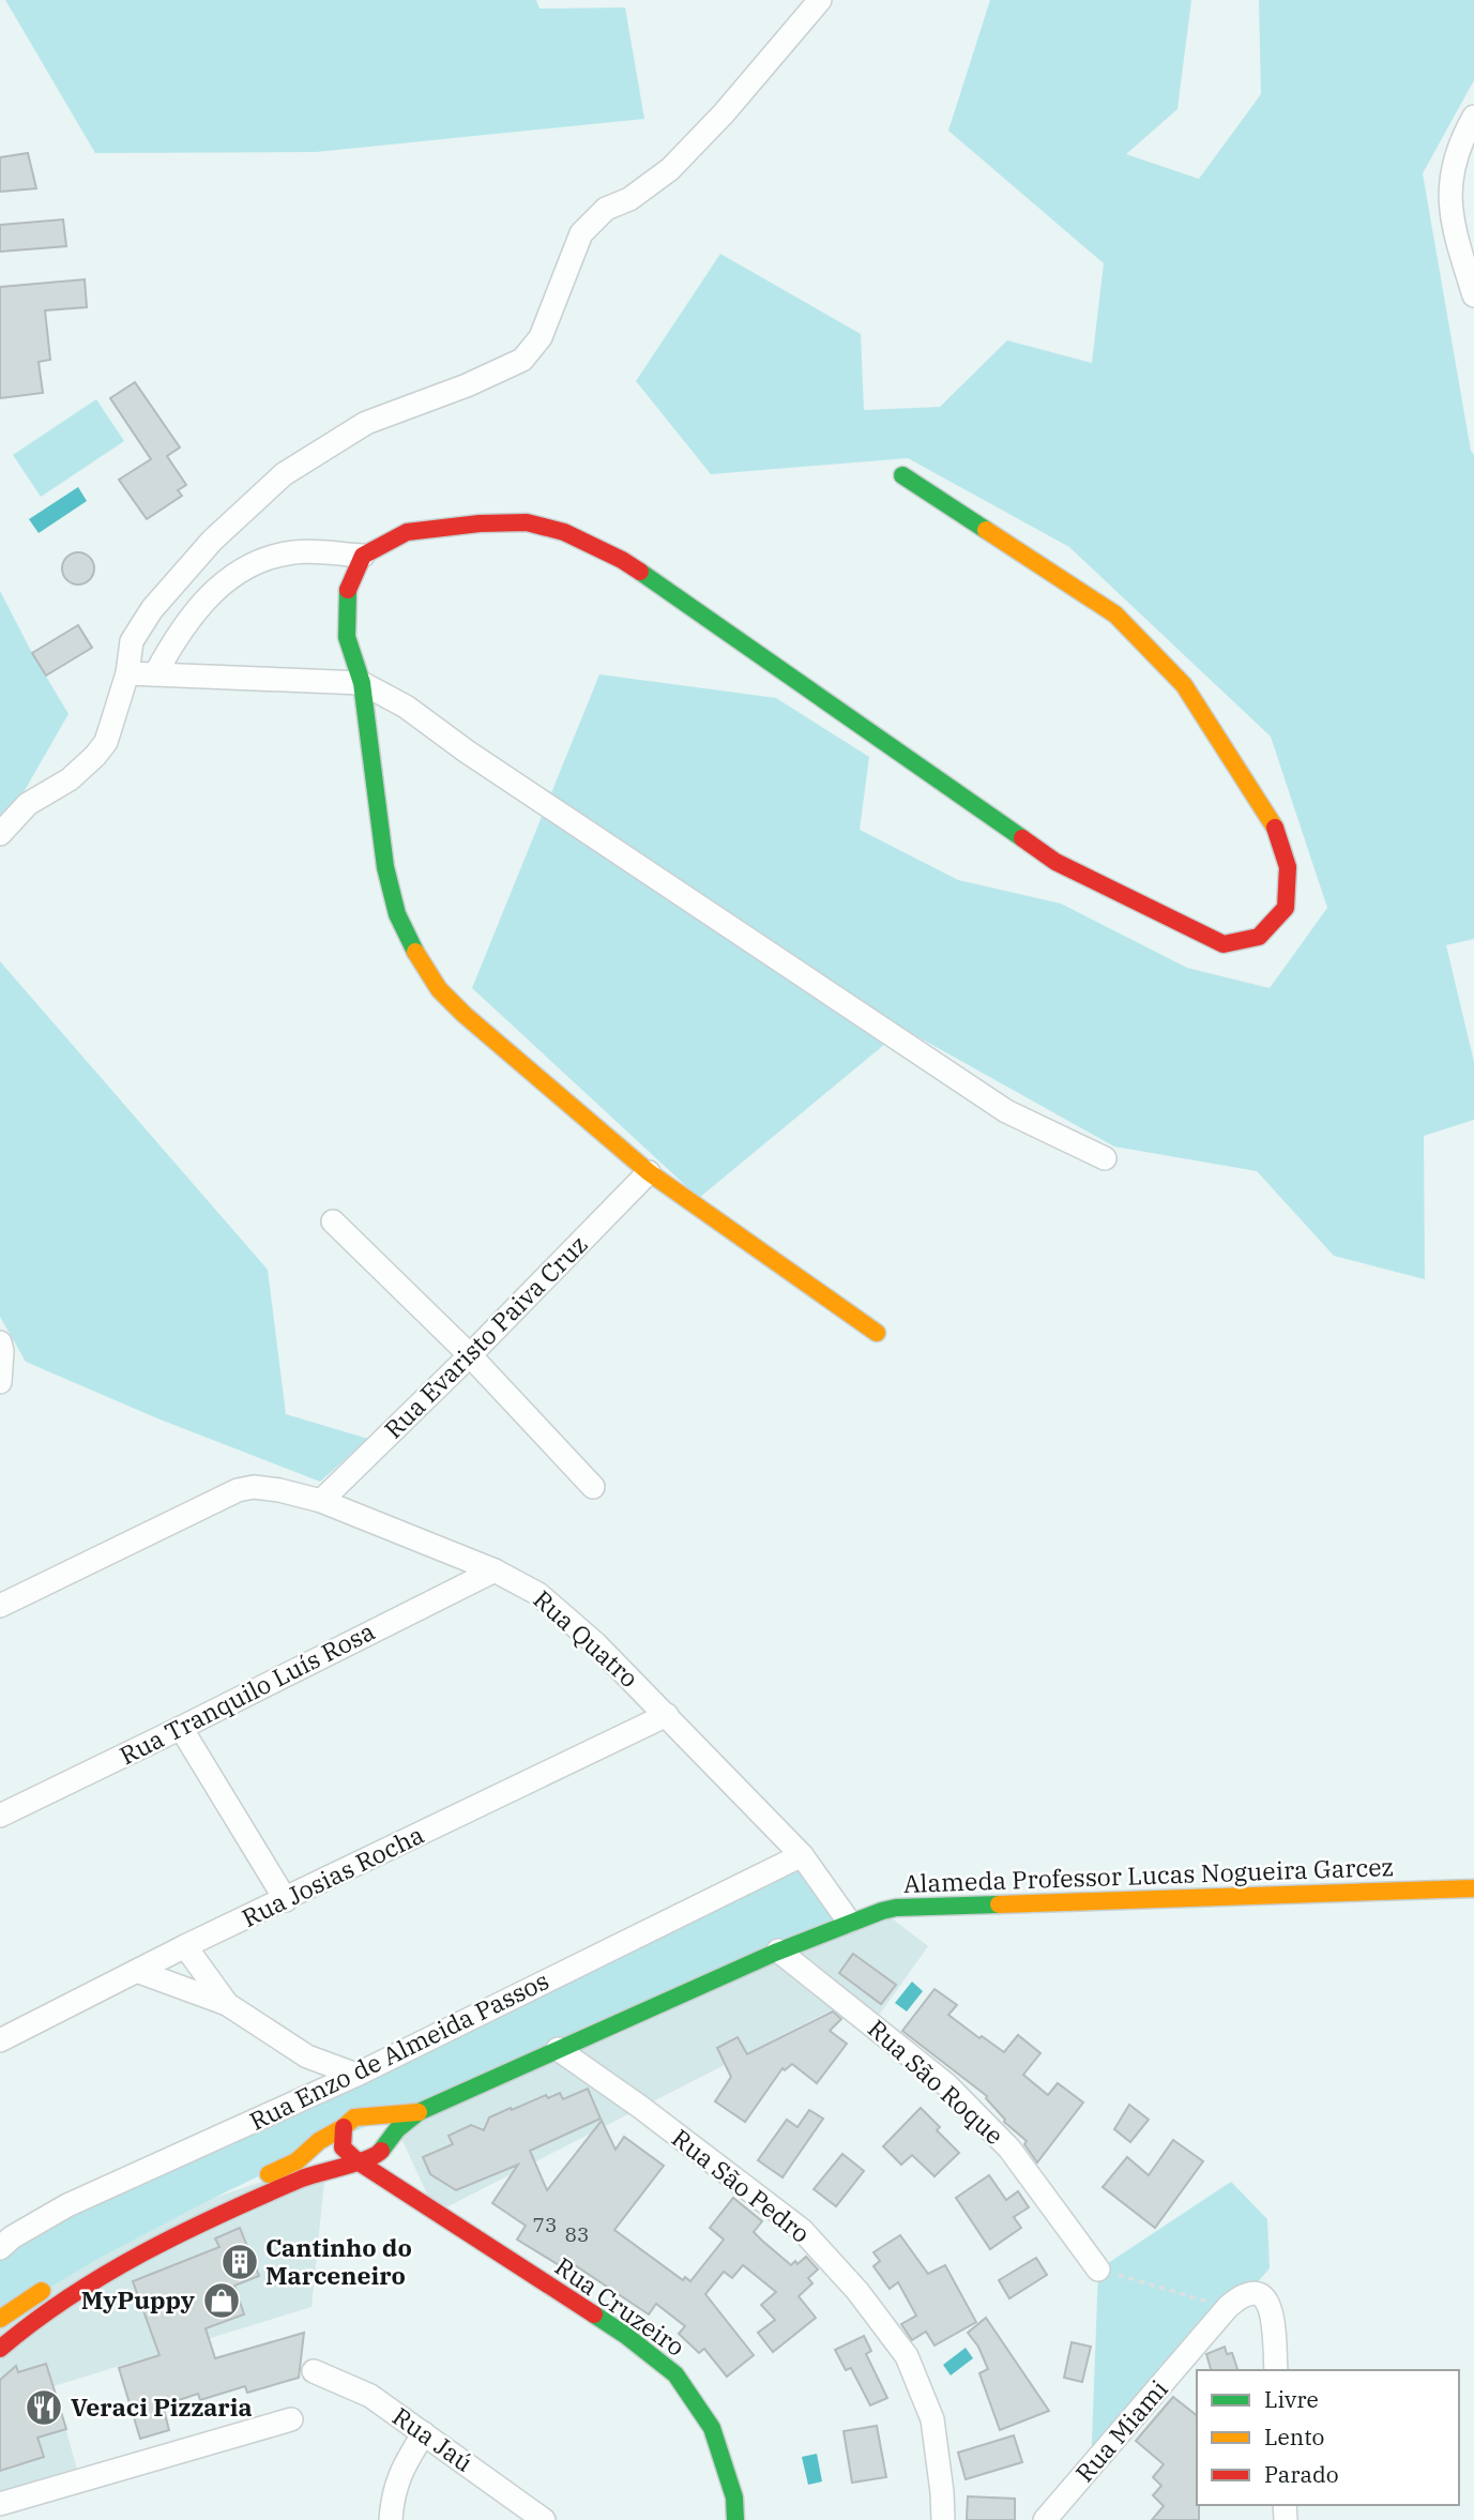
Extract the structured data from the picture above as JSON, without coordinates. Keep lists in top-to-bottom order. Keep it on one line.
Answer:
{"streets":{"street":["Rua Evaristo Paiva Cruz","Rua Quatro","Rua Tranquilo Luís Rosa","Alameda Professor Lucas Nogueira Garcez","Rua Josias Rocha","Rua Enzo de Almeida Passos","Rua São Roque","Rua São Pedro","Rua Cruzeiro","Rua Miami","Rua Jaú"]},"crossings":[["Rua Evaristo Paiva Cruz","Rua Quatro"],["Rua Quatro","Rua Tranquilo Luís Rosa"],["Rua Quatro","Alameda Professor Lucas Nogueira Garcez"],["Rua Quatro","Rua Josias Rocha"],["Rua Quatro","Rua Enzo de Almeida Passos"],["Alameda Professor Lucas Nogueira Garcez","Rua São Roque"],["Alameda Professor Lucas Nogueira Garcez","Rua São Pedro"],["Alameda Professor Lucas Nogueira Garcez","Rua Cruzeiro"]],"places":{"building":["Cantinho do Marceneiro"],"shop":["MyPuppy"],"restaurant":["Veraci Pizzaria"]},"house_numbers":["73","83"],"legend":["Livre","Lento","Parado"]}
